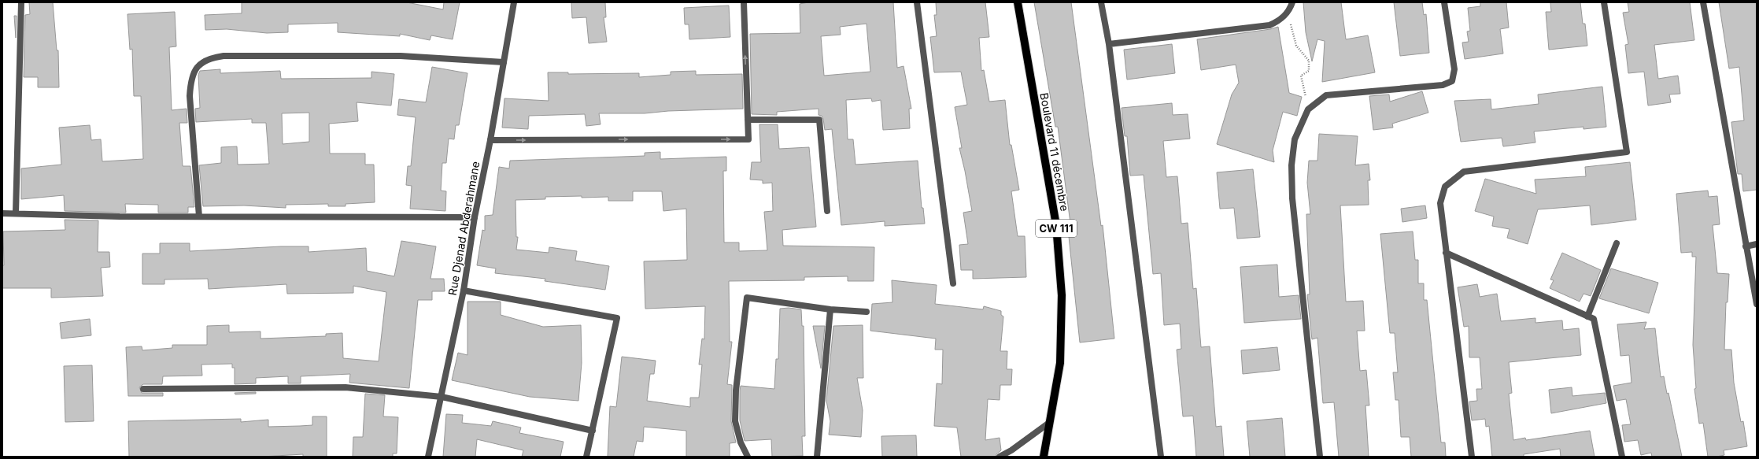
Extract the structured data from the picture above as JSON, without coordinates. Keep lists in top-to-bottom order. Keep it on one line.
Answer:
{"streets":{"main road":["Boulevard 11 décembre","CW 111"],"street":["Rue Djenad Abderahmane"]}}
